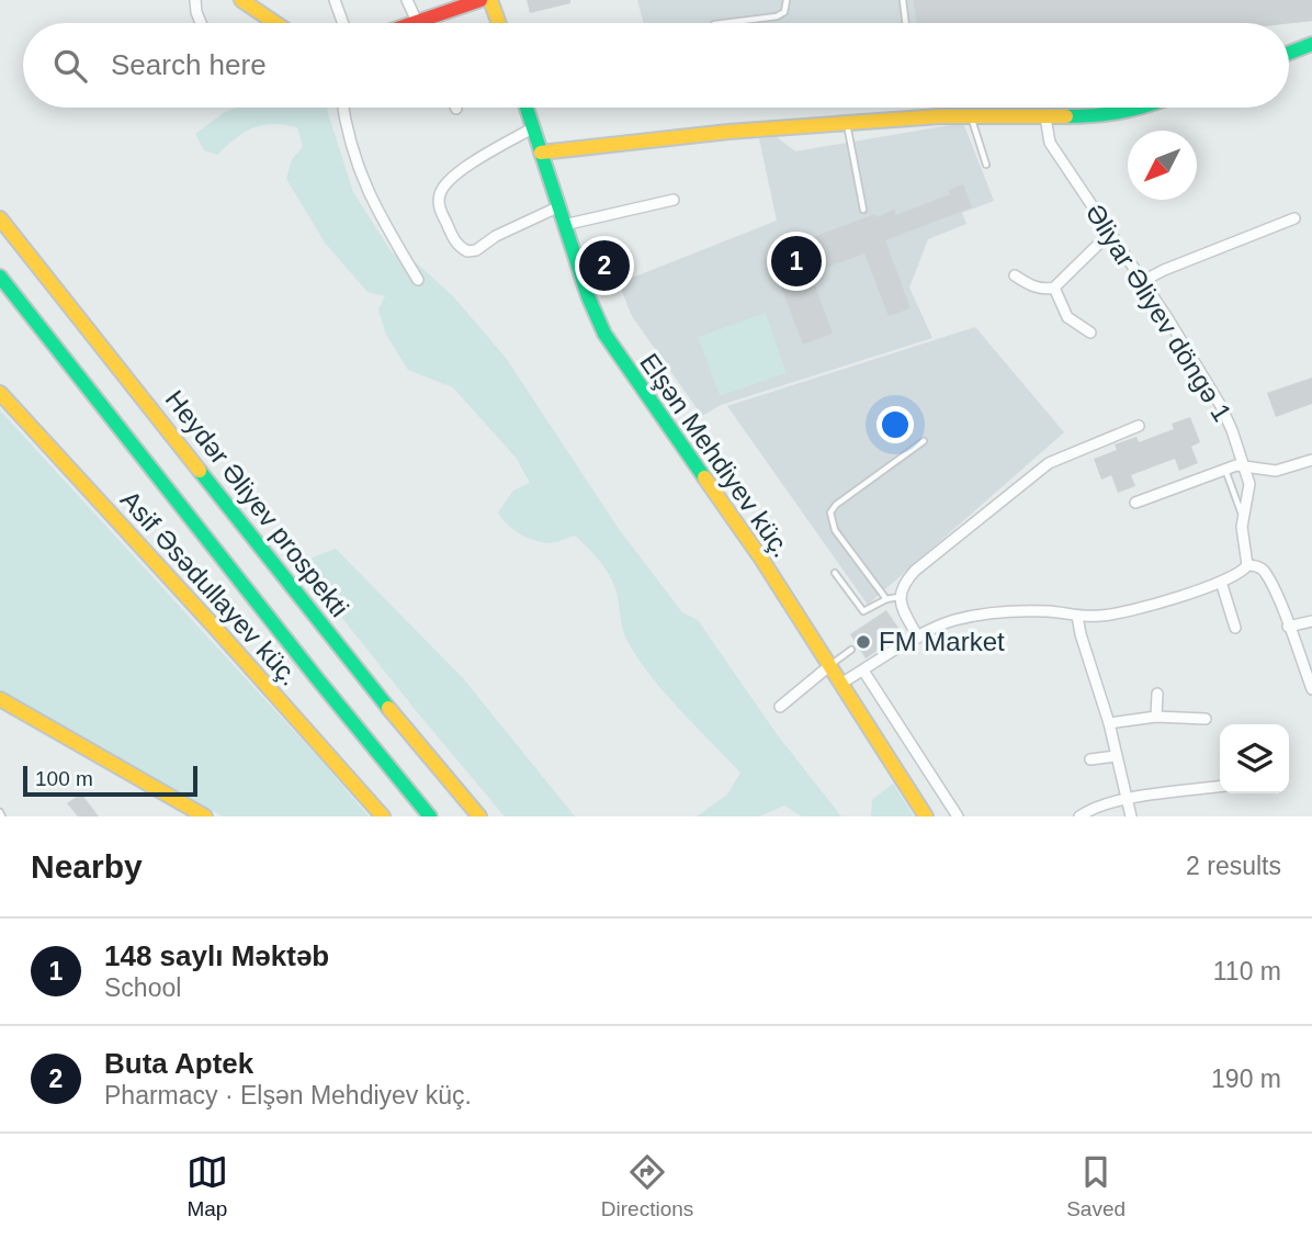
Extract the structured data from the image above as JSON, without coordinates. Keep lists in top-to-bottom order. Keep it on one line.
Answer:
{"streets":{"main road":["Elşən Mehdiyev küç.","Heydər Əliyev prospekti","Asif Əsədullayev küç."],"street":["Əliyar Əliyev döngə 1"]},"places":["FM Market"],"scale_bar":"100 m","north":"bottom left","page":{"search":"Search here","pins":["1","2"],"scale":"100 m","heading":["Nearby","2 results"],"list":[{"mark":"1","name":"148 saylı Məktəb","note":"School","value":"110 m"},{"mark":"2","name":"Buta Aptek","note":"Pharmacy · Elşən Mehdiyev küç.","value":"190 m"}],"nav":["Map","Directions","Saved"]}}
